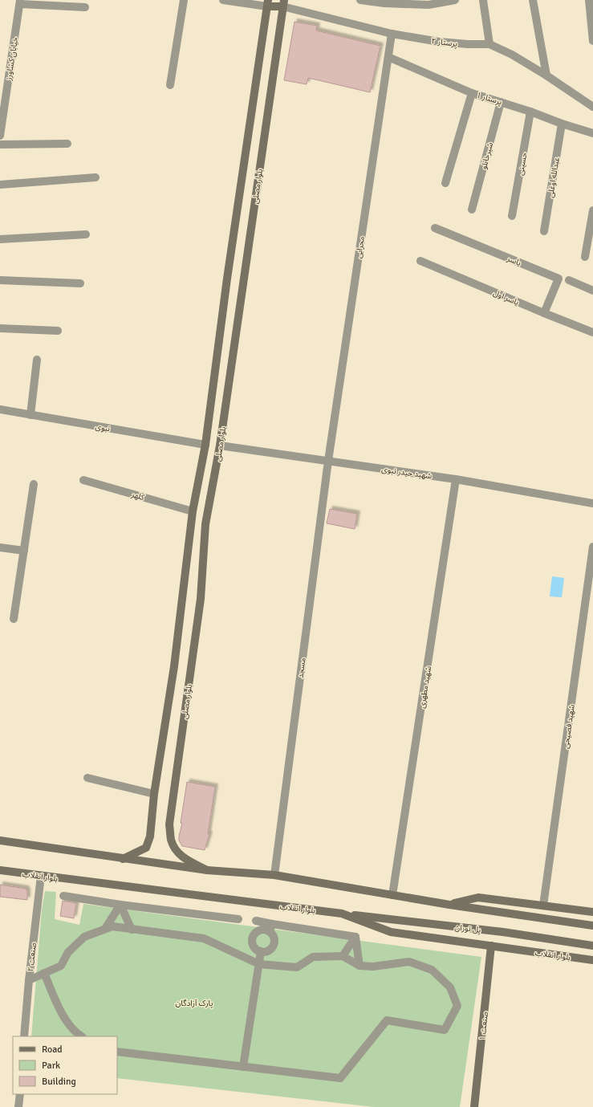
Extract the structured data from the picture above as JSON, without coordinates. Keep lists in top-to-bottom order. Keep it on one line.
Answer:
{"streets":{"main road":["بلوار مصلی","بلوار انقلاب","پل توران","صنعت ۱"],"street":["پرستار ۲","خیابان کشاورز","پرستار ۱","شیرخانلو","حسینی","عبدالله اوغلی","محرابی","یاسر","یاسر اول","نبوی","شهید حیدر نبوی","کلهر","مسجد","شهید مطهری","شهید فصیحی","صنعت ۲"]},"crossings":[["پرستار ۲","بلوار مصلی"],["پرستار ۲","محرابی"],["پرستار ۱","شیرخانلو"],["پرستار ۱","حسینی"],["پرستار ۱","عبدالله اوغلی"],["پرستار ۱","محرابی"],["بلوار مصلی","نبوی"],["بلوار مصلی","شهید حیدر نبوی"],["بلوار مصلی","کلهر"],["محرابی","شهید حیدر نبوی"],["محرابی","مسجد"],["یاسر","یاسر اول"],["شهید حیدر نبوی","مسجد"],["شهید حیدر نبوی","شهید مطهری"],["بلوار انقلاب","پل توران"],["بلوار انقلاب","صنعت ۲"],["بلوار انقلاب","صنعت ۱"]],"parks":["پارک آزادگان"],"legend":["Road","Park","Building"]}
